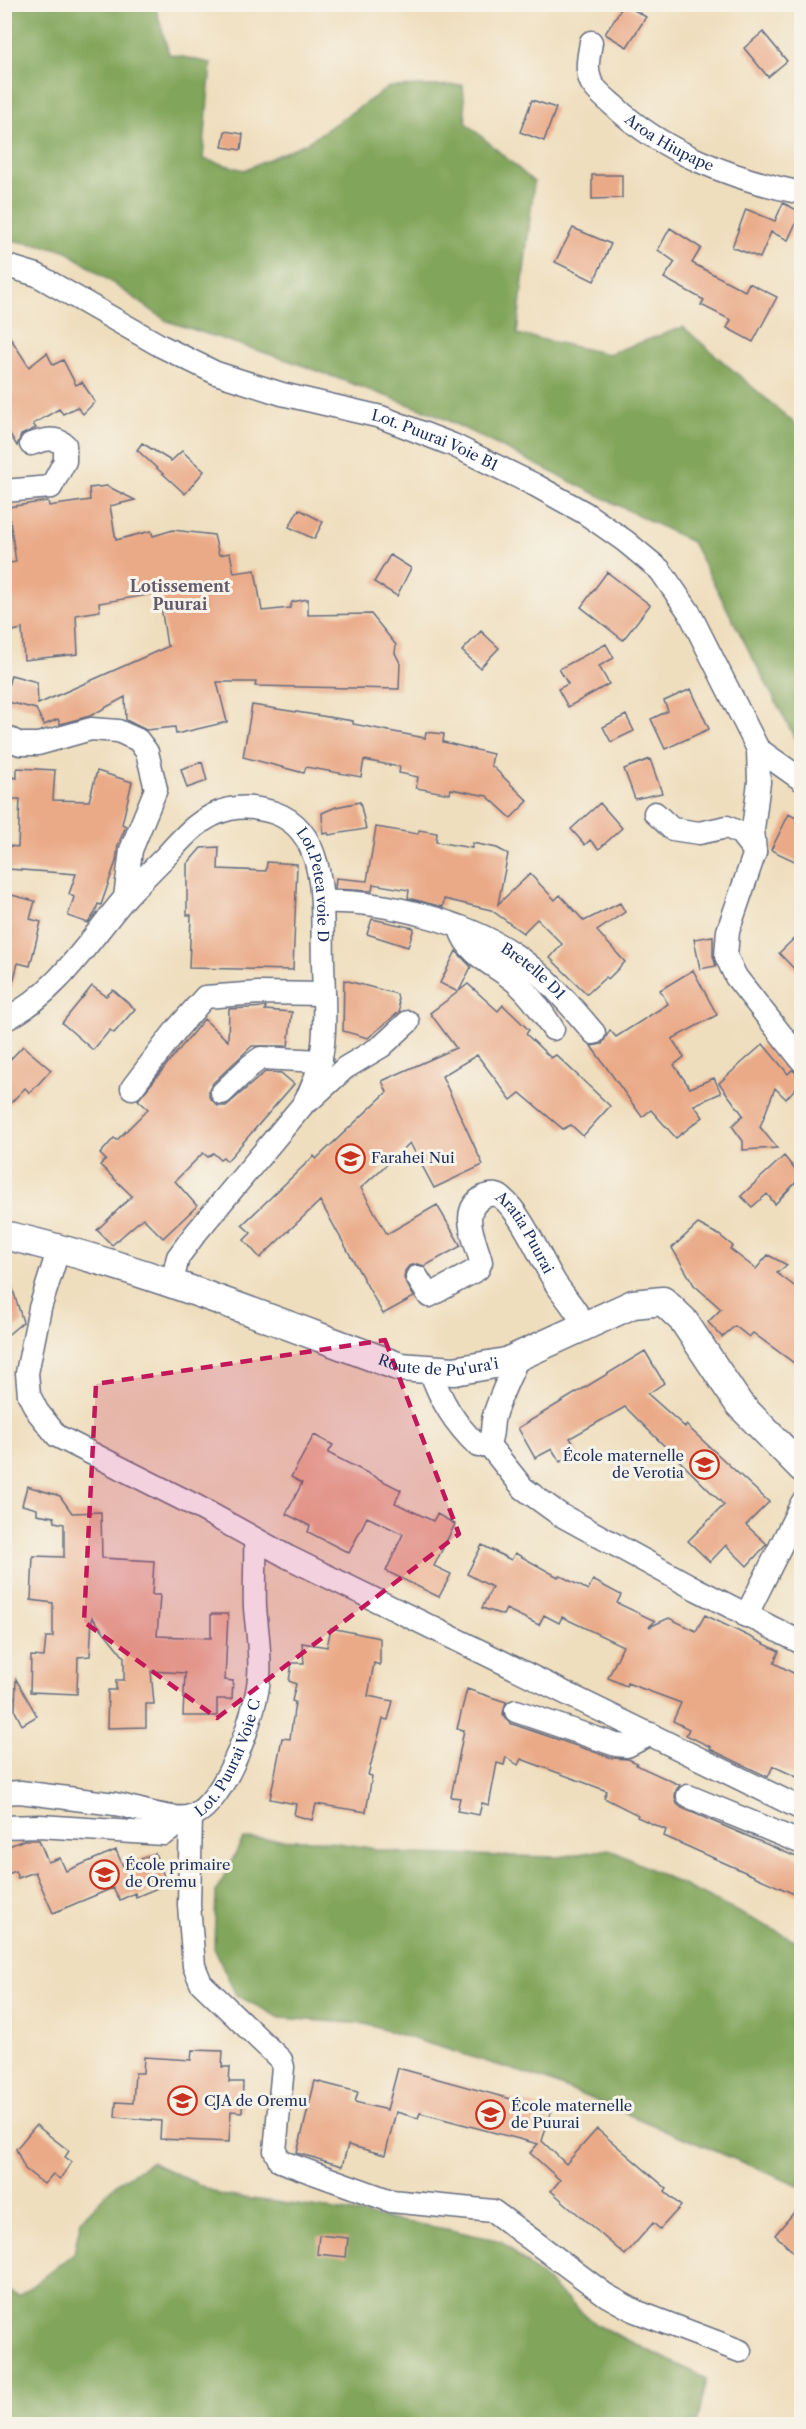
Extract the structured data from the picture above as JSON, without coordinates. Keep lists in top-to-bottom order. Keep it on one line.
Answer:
{"streets":{"main road":["Route de Pu'ura'i"],"street":["Aroa Hiupape","Lot. Puurai Voie B1","Lot.Petea voie D","Bretelle D1","Aratia Puurai","Lot. Puurai Voie C"]},"crossings":[["Lot.Petea voie D","Bretelle D1"],["Lot.Petea voie D","Route de Pu'ura'i"],["Aratia Puurai","Route de Pu'ura'i"]],"districts":["Lotissement Puurai"],"places":{"school or university":["Farahei Nui","École maternelle de Verotia","École primaire de Oremu","CJA de Oremu","École maternelle de Puurai"]}}
